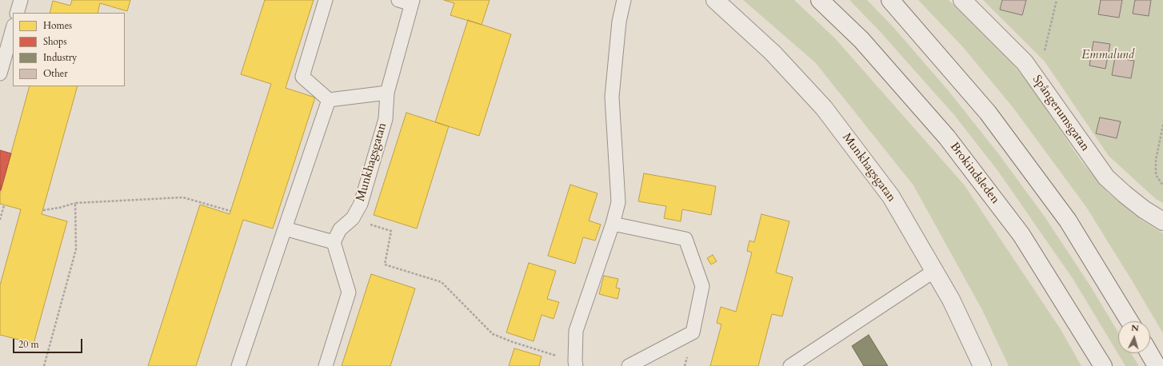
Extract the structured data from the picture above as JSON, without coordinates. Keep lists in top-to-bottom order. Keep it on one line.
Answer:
{"streets":{"main road":["Spångerumsgatan","Munkhagsgatan","Brokindsleden"]},"parks":["Emmalund"],"legend":["Homes","Shops","Industry","Other"],"scale_bar":"20 m","north":"top"}
